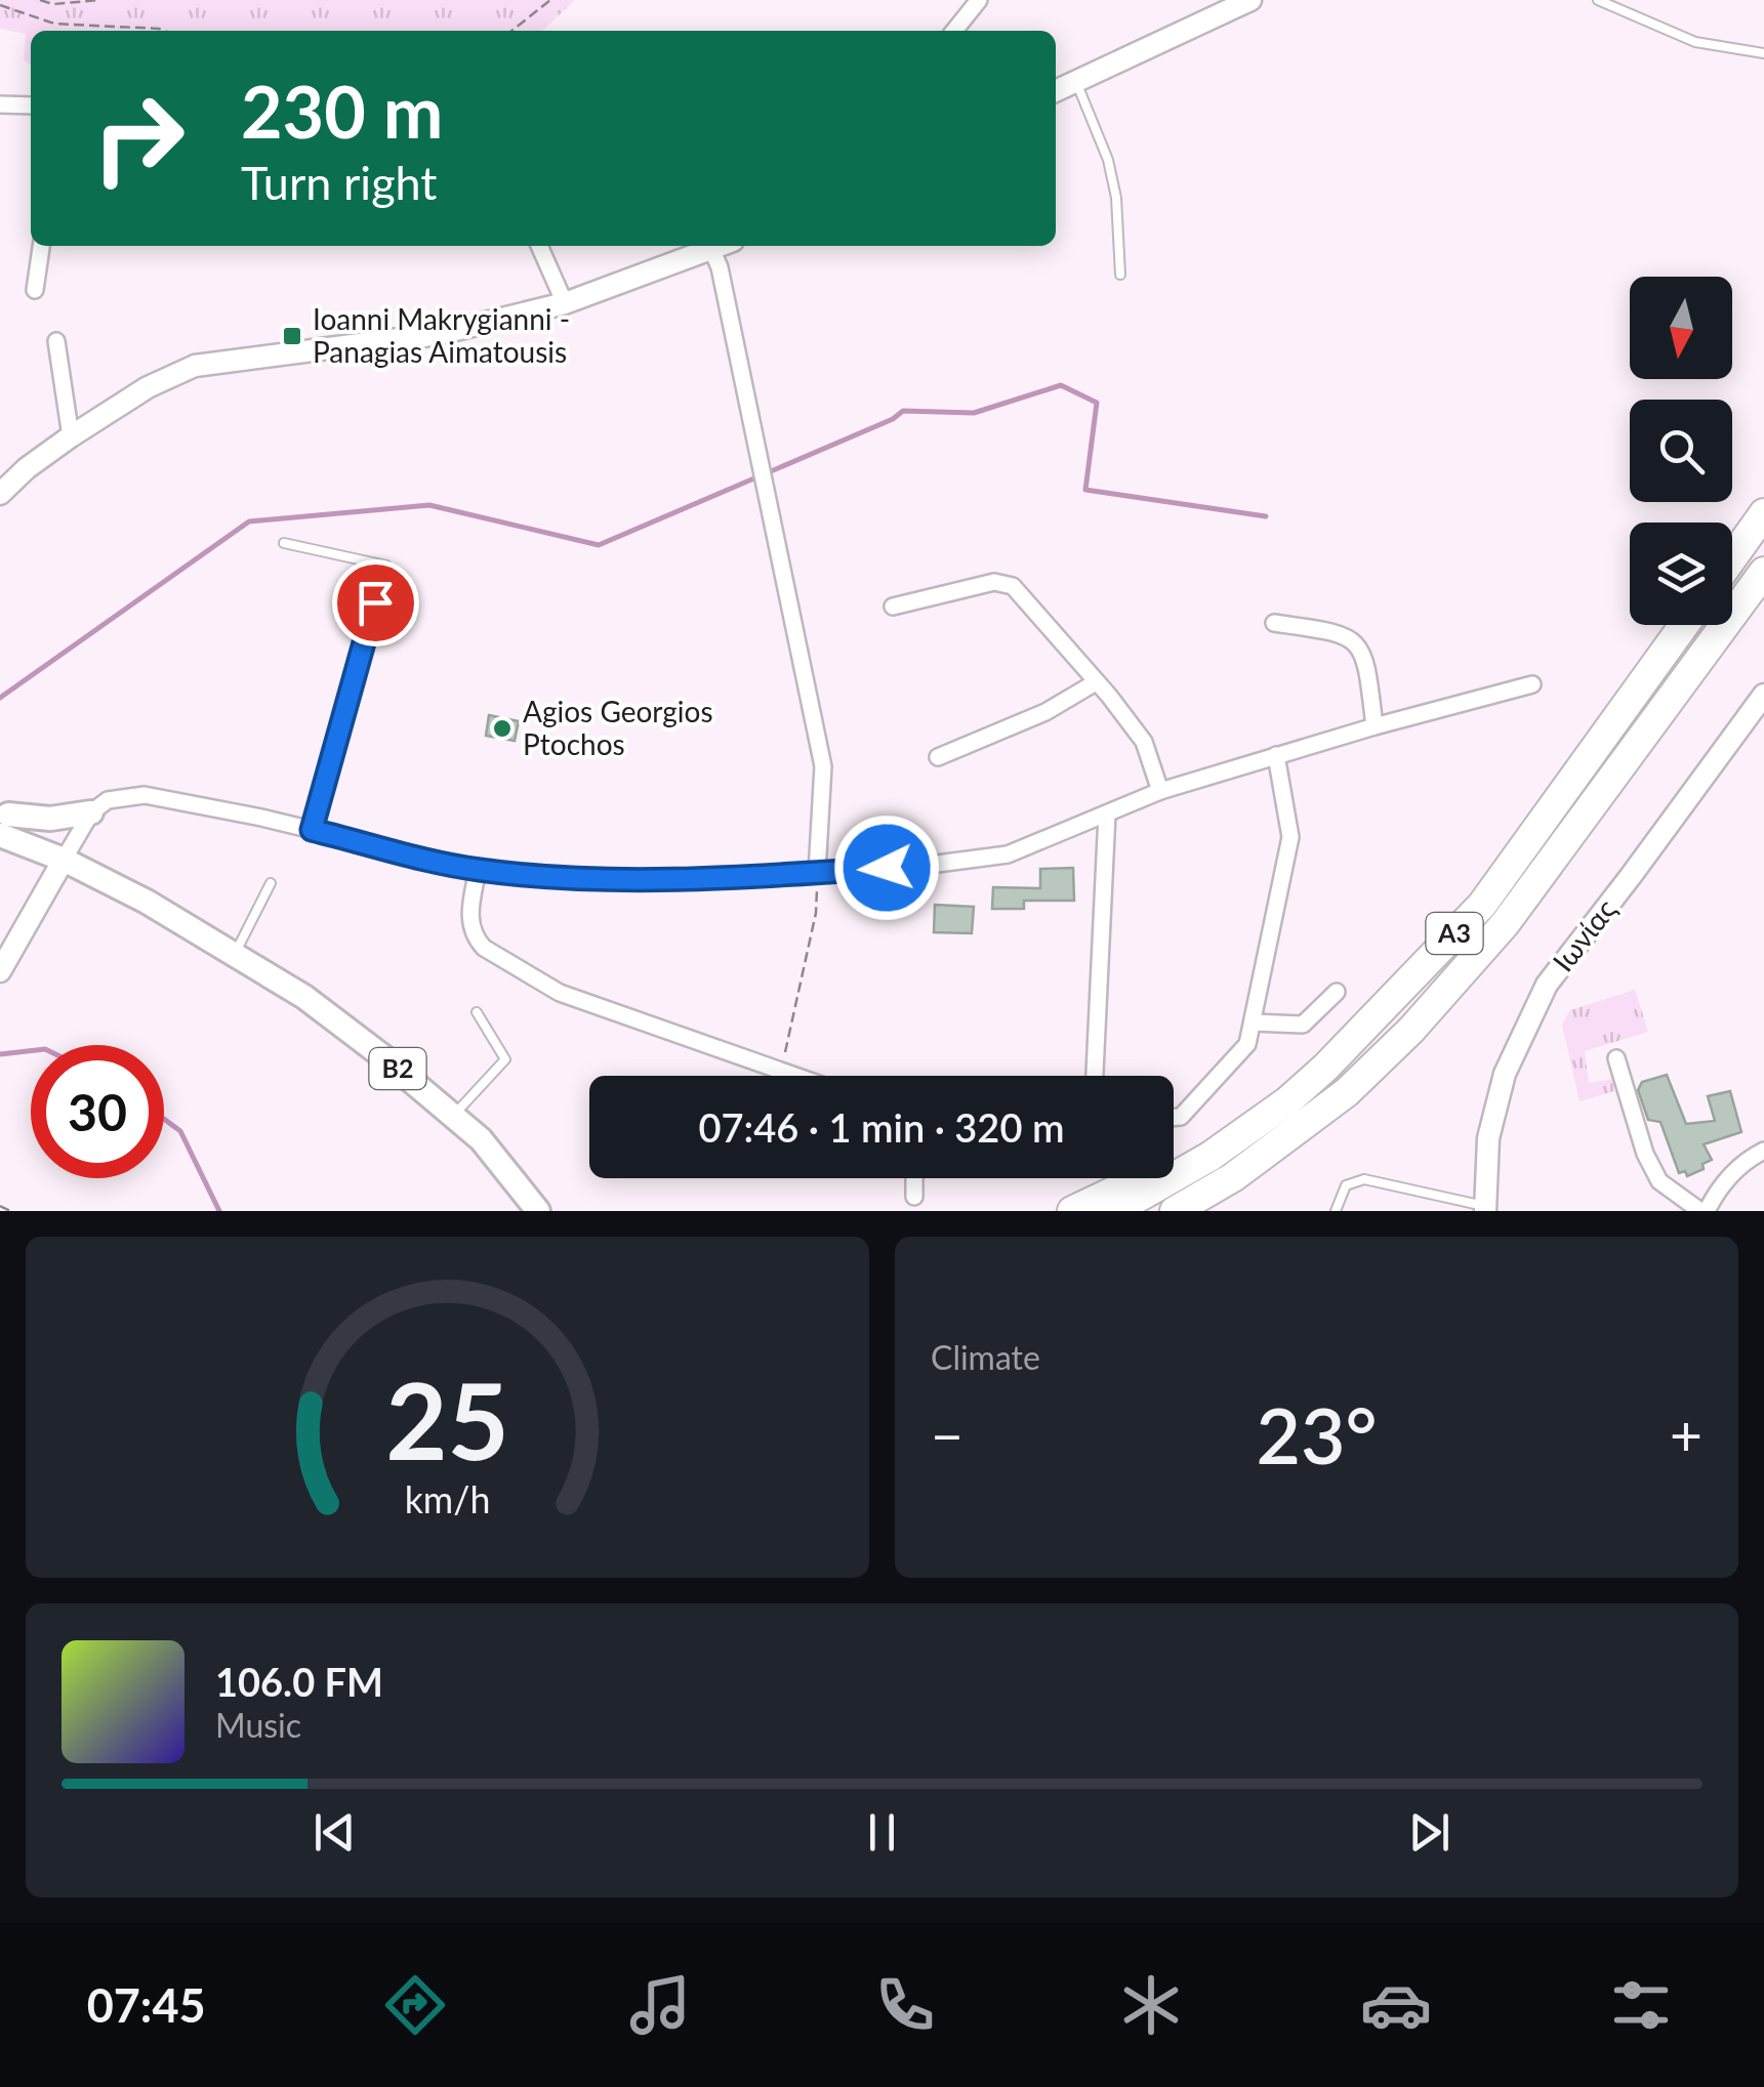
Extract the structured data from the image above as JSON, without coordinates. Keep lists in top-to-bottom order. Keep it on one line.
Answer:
{"streets":{"highway":["A3"],"main road":["Ιωνίας","B2"]},"places":{"transit":["Ioanni Makrygianni - Panagias Aimatousis"],"other":["Agios Georgios Ptochos"]},"north":"bottom","page":{"turn":["230 m","Turn right"],"limit":"30","trip":"07:46 · 1 min · 320 m","tile":"Climate","heat":["−","23°","+"],"song":["106.0 FM","Music"],"tabs":"07:45","gauge":["25","km/h"]}}
